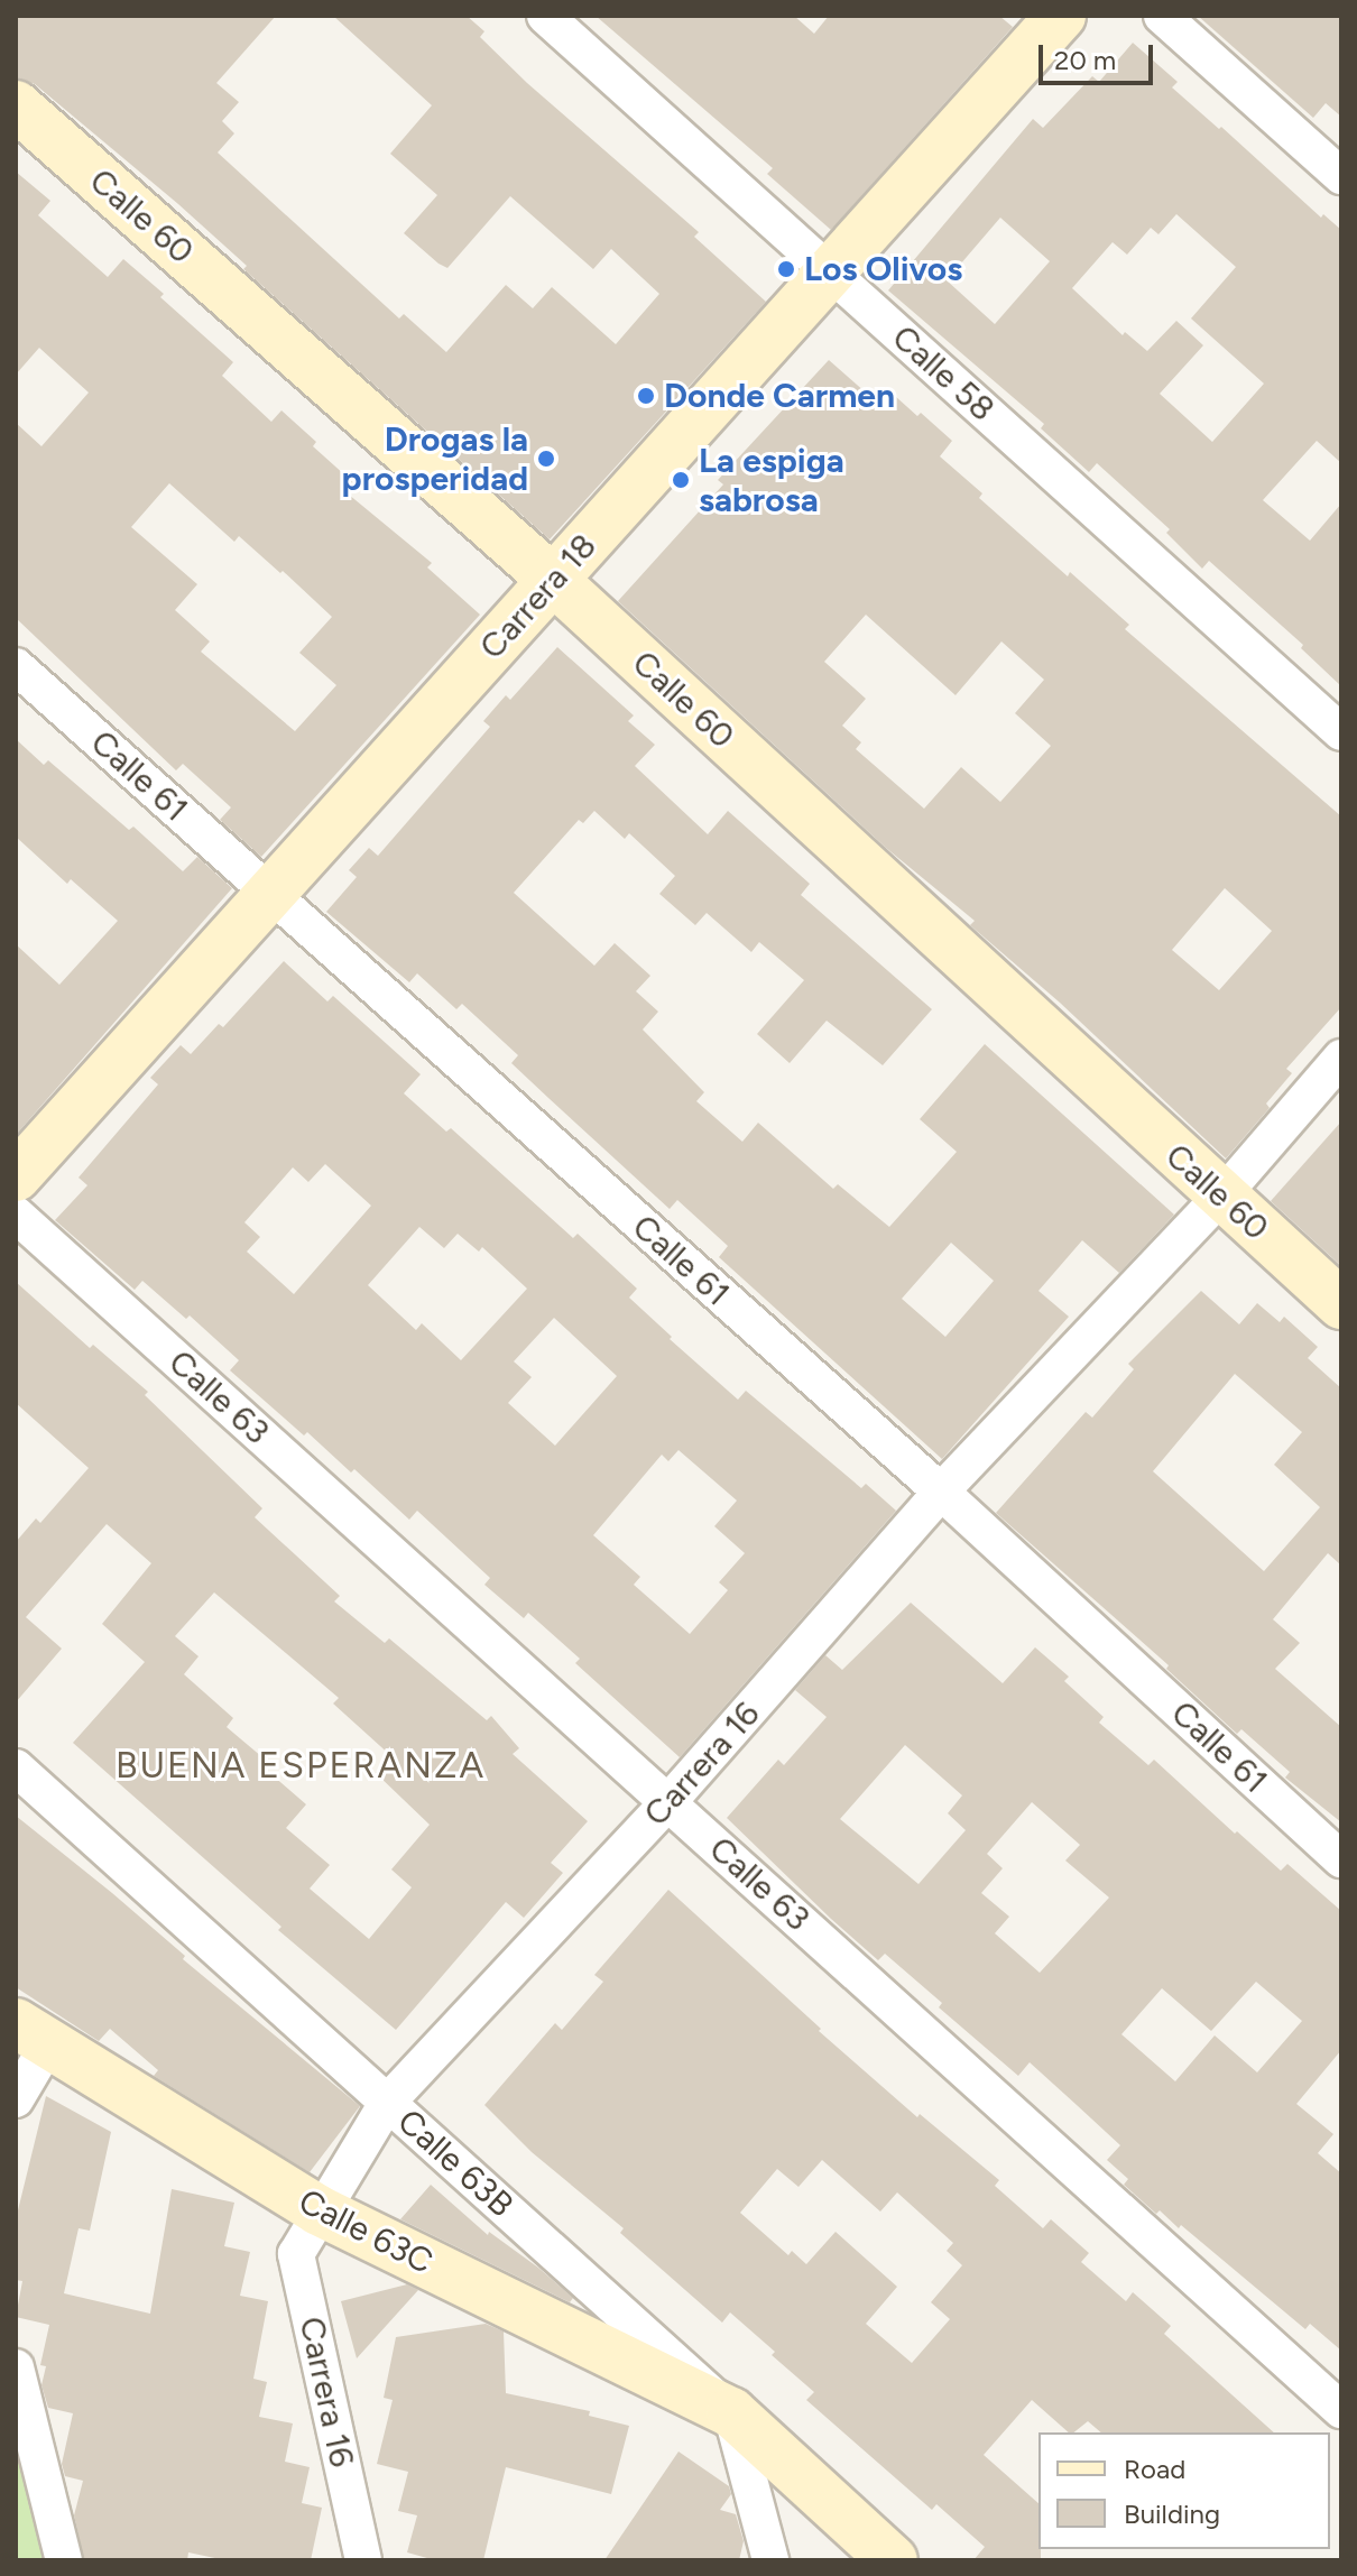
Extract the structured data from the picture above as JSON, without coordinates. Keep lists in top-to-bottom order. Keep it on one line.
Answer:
{"streets":{"street":["Calle 60","Calle 58","Carrera 18","Calle 61","Calle 63","Carrera 16","Calle 63B","Calle 63C"]},"crossings":[["Calle 60","Carrera 18"],["Calle 60","Carrera 16"],["Calle 58","Carrera 18"],["Carrera 18","Calle 61"],["Calle 61","Carrera 16"],["Calle 63","Carrera 16"],["Carrera 16","Calle 63B"],["Carrera 16","Calle 63C"],["Calle 63B","Calle 63C"]],"districts":["BUENA ESPERANZA"],"places":["Los Olivos","Donde Carmen","Drogas la prosperidad","La espiga sabrosa"],"legend":["Road","Building"],"scale_bar":"20 m"}
